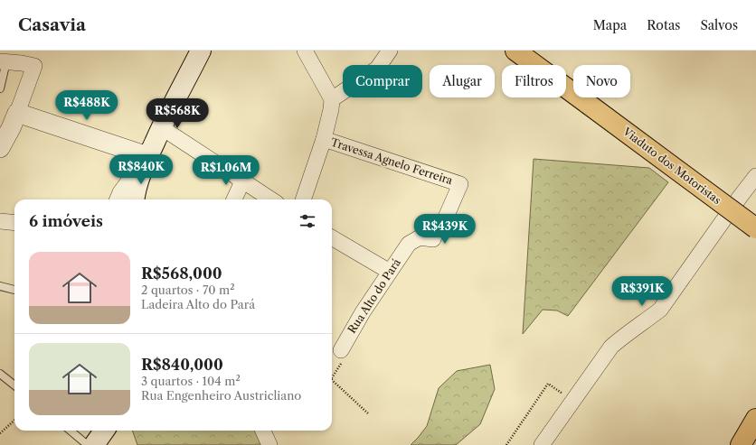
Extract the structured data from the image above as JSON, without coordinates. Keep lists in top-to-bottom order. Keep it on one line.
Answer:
{"streets":{"main road":["Viaduto dos Motoristas"],"street":["Travessa Agnelo Ferreira","Rua Alto do Pará"]},"crossings":[["Travessa Agnelo Ferreira","Rua Alto do Pará"]],"page":{"header":"Casavia","nav":["Mapa","Rotas","Salvos"],"chip":["Comprar","Alugar","Filtros","Novo"],"price":["R$488K","R$568K","R$840K","R$1.06M","R$439K","R$391K"],"heading":"6 imóveis","list":[{"name":"R$568,000","note":"2 quartos · 70 m² · Ladeira Alto do Pará"},{"name":"R$840,000","note":"3 quartos · 104 m² · Rua Engenheiro Austricliano"}]}}
